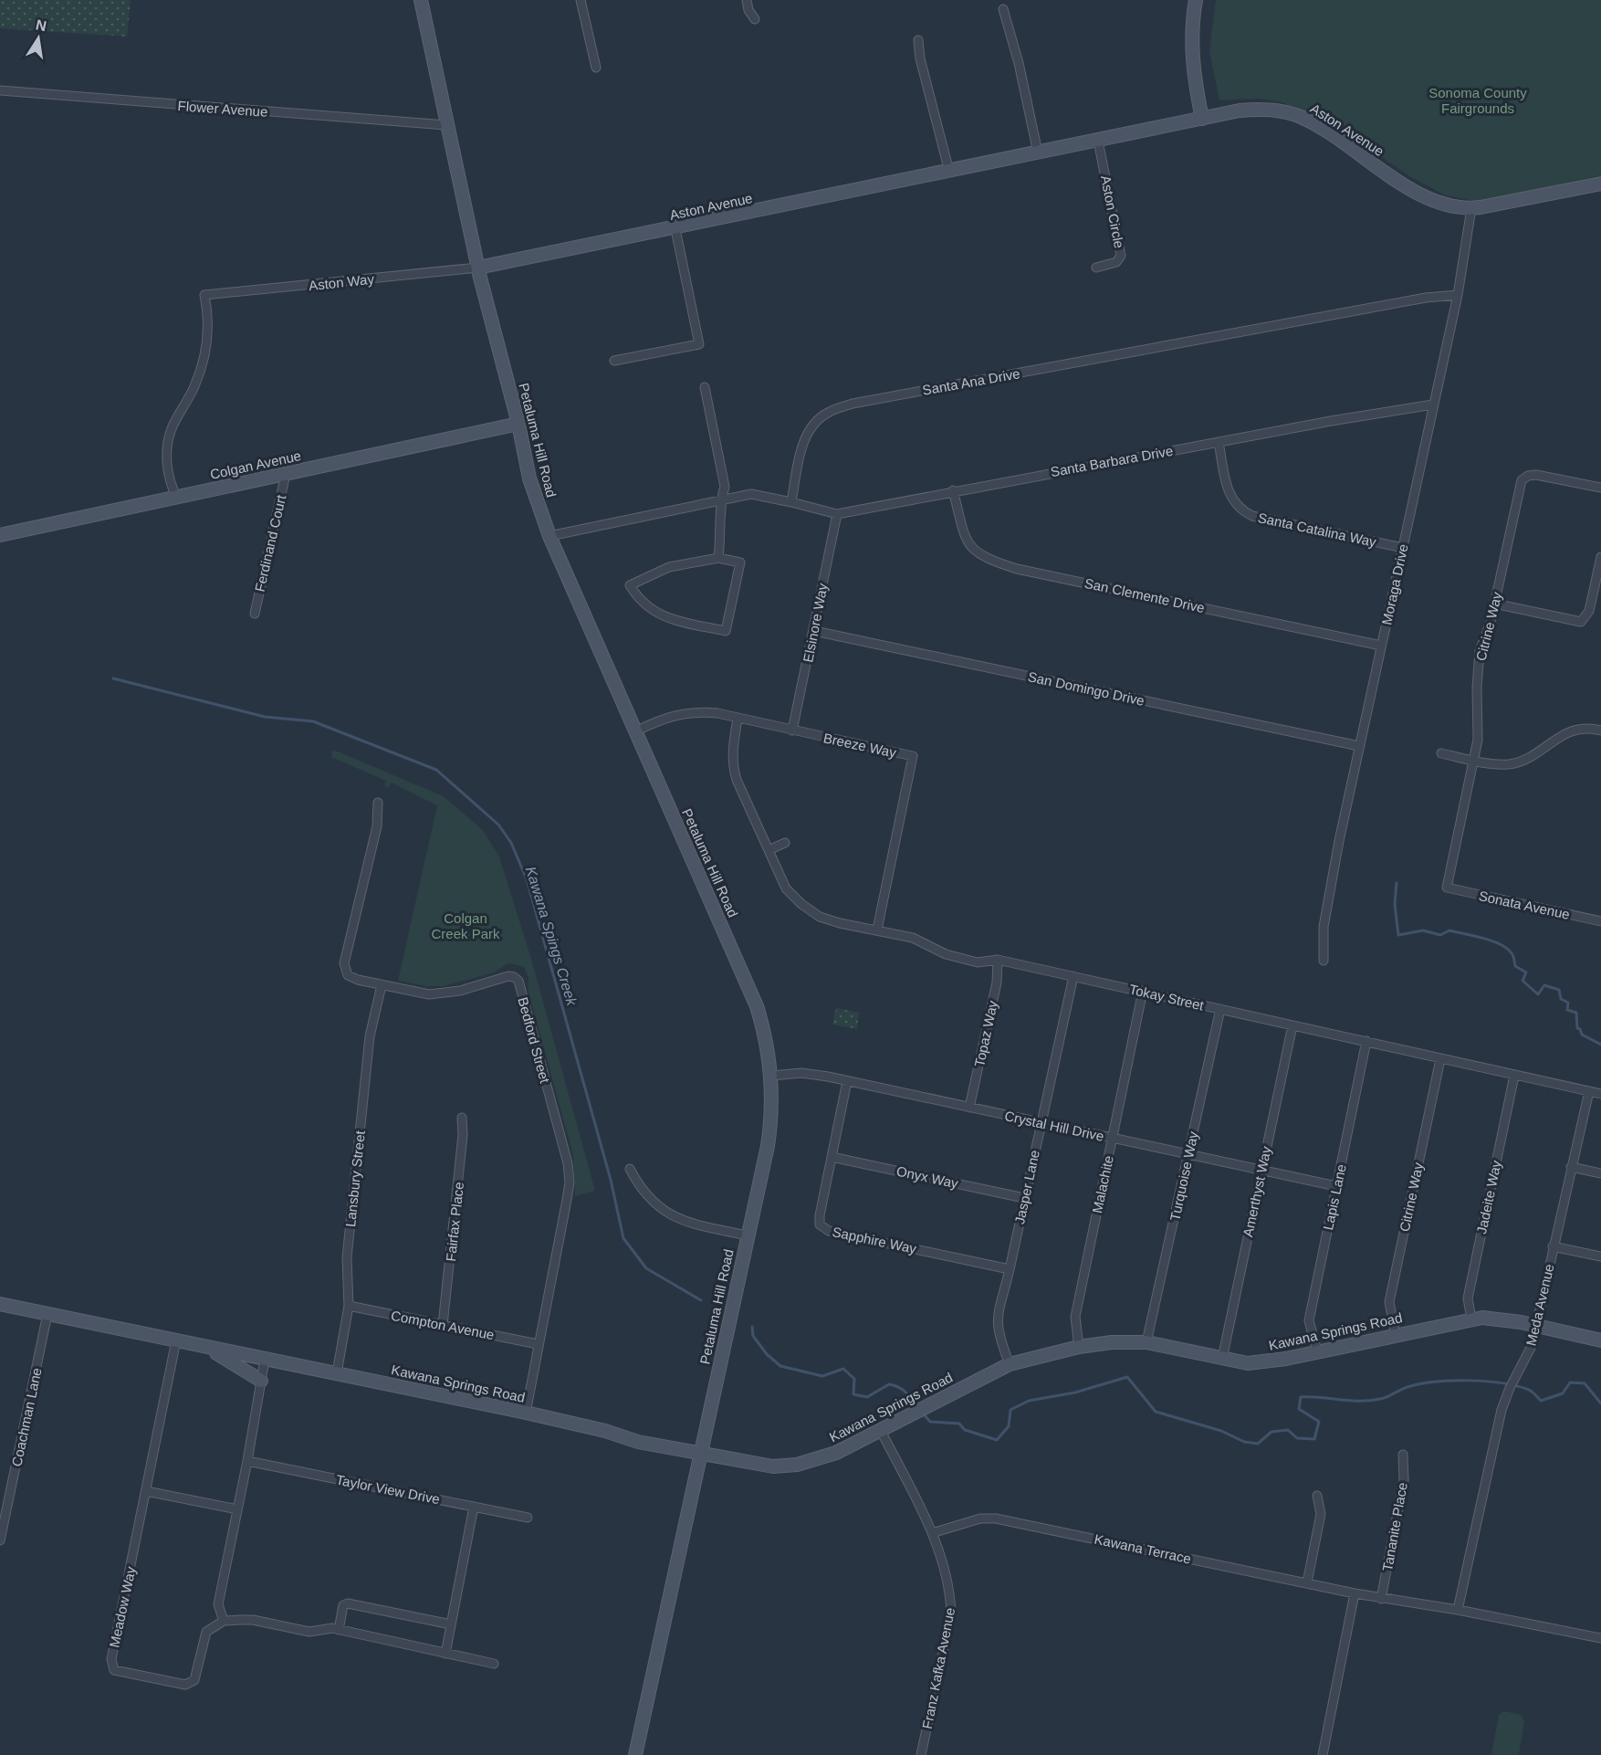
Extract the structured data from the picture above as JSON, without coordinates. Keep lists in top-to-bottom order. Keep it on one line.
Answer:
{"streets":{"street":["Flower Avenue","Aston Avenue","Aston Circle","Aston Way","Santa Ana Drive","Petaluma Hill Road","Santa Barbara Drive","Colgan Avenue","Santa Catalina Way","Ferdinand Court","Moraga Drive","San Clemente Drive","Elsinore Way","Citrine Way","San Domingo Drive","Breeze Way","Sonata Avenue","Tokay Street","Topaz Way","Bedford Street","Crystal Hill Drive","Turquoise Way","Onyx Way","Lansbury Street","Malachite","Jasper Lane","Amerthyst Way","Lapis Lane","Jadeite Way","Fairfax Place","Sapphire Way","Meda Avenue","Compton Avenue","Kawana Springs Road","Coachman Lane","Taylor View Drive","Tananite Place","Kawana Terrace","Meadow Way","Franz Kafka Avenue"]},"crossings":[["Flower Avenue","Petaluma Hill Road"],["Aston Avenue","Aston Circle"],["Aston Avenue","Aston Way"],["Aston Avenue","Petaluma Hill Road"],["Aston Avenue","Moraga Drive"],["Aston Way","Petaluma Hill Road"],["Aston Way","Colgan Avenue"],["Santa Ana Drive","Santa Barbara Drive"],["Santa Ana Drive","Moraga Drive"],["Petaluma Hill Road","Colgan Avenue"],["Petaluma Hill Road","Breeze Way"],["Petaluma Hill Road","Crystal Hill Drive"],["Petaluma Hill Road","Kawana Springs Road"],["Santa Barbara Drive","Santa Catalina Way"],["Santa Barbara Drive","Moraga Drive"],["Santa Barbara Drive","San Clemente Drive"],["Santa Barbara Drive","Elsinore Way"],["Colgan Avenue","Ferdinand Court"],["Santa Catalina Way","Moraga Drive"],["Moraga Drive","San Clemente Drive"],["Moraga Drive","San Domingo Drive"],["Elsinore Way","San Domingo Drive"],["Elsinore Way","Breeze Way"],["Citrine Way","Sonata Avenue"],["Citrine Way","Tokay Street"],["Citrine Way","Kawana Springs Road"],["Breeze Way","Tokay Street"],["Tokay Street","Topaz Way"],["Tokay Street","Turquoise Way"],["Tokay Street","Malachite"],["Tokay Street","Jasper Lane"],["Tokay Street","Amerthyst Way"],["Tokay Street","Lapis Lane"],["Tokay Street","Jadeite Way"],["Tokay Street","Meda Avenue"],["Topaz Way","Crystal Hill Drive"],["Bedford Street","Lansbury Street"],["Bedford Street","Compton Avenue"],["Bedford Street","Kawana Springs Road"],["Crystal Hill Drive","Turquoise Way"],["Crystal Hill Drive","Malachite"],["Crystal Hill Drive","Jasper Lane"],["Crystal Hill Drive","Amerthyst Way"],["Crystal Hill Drive","Lapis Lane"],["Crystal Hill Drive","Sapphire Way"],["Turquoise Way","Kawana Springs Road"],["Onyx Way","Jasper Lane"],["Onyx Way","Sapphire Way"],["Lansbury Street","Compton Avenue"],["Lansbury Street","Kawana Springs Road"],["Malachite","Kawana Springs Road"],["Jasper Lane","Sapphire Way"],["Jasper Lane","Kawana Springs Road"],["Amerthyst Way","Kawana Springs Road"],["Lapis Lane","Kawana Springs Road"],["Jadeite Way","Kawana Springs Road"],["Fairfax Place","Compton Avenue"],["Meda Avenue","Kawana Springs Road"],["Meda Avenue","Kawana Terrace"],["Kawana Springs Road","Coachman Lane"],["Kawana Springs Road","Meadow Way"],["Kawana Springs Road","Franz Kafka Avenue"],["Tananite Place","Kawana Terrace"],["Kawana Terrace","Franz Kafka Avenue"]],"water":["Kawana Spings Creek"],"parks":["Sonoma County Fairgrounds","Colgan Creek Park"],"north":"top"}
